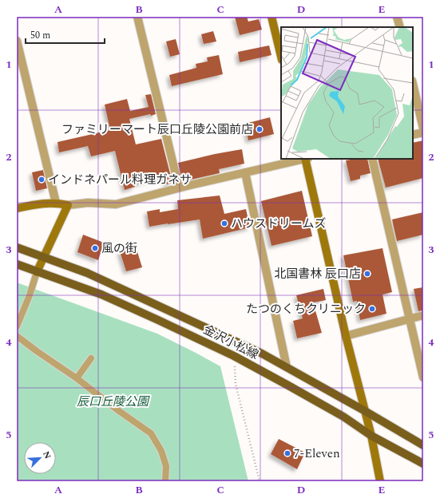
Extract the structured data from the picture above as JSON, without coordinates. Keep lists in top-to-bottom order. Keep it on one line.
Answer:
{"streets":{"main road":["金沢小松線"]},"parks":["辰口丘陵公園"],"places":["ファミリーマート辰口丘陵公園前店","インドネパール料理ガネサ","ハウスドリームズ","風の街","北国書林 辰口店","たつのくちクリニック","7-Eleven"],"scale_bar":"50 m","north":"top right","grid":{"columns":["A","B","C","D","E"],"rows":["1","2","3","4","5"]}}
